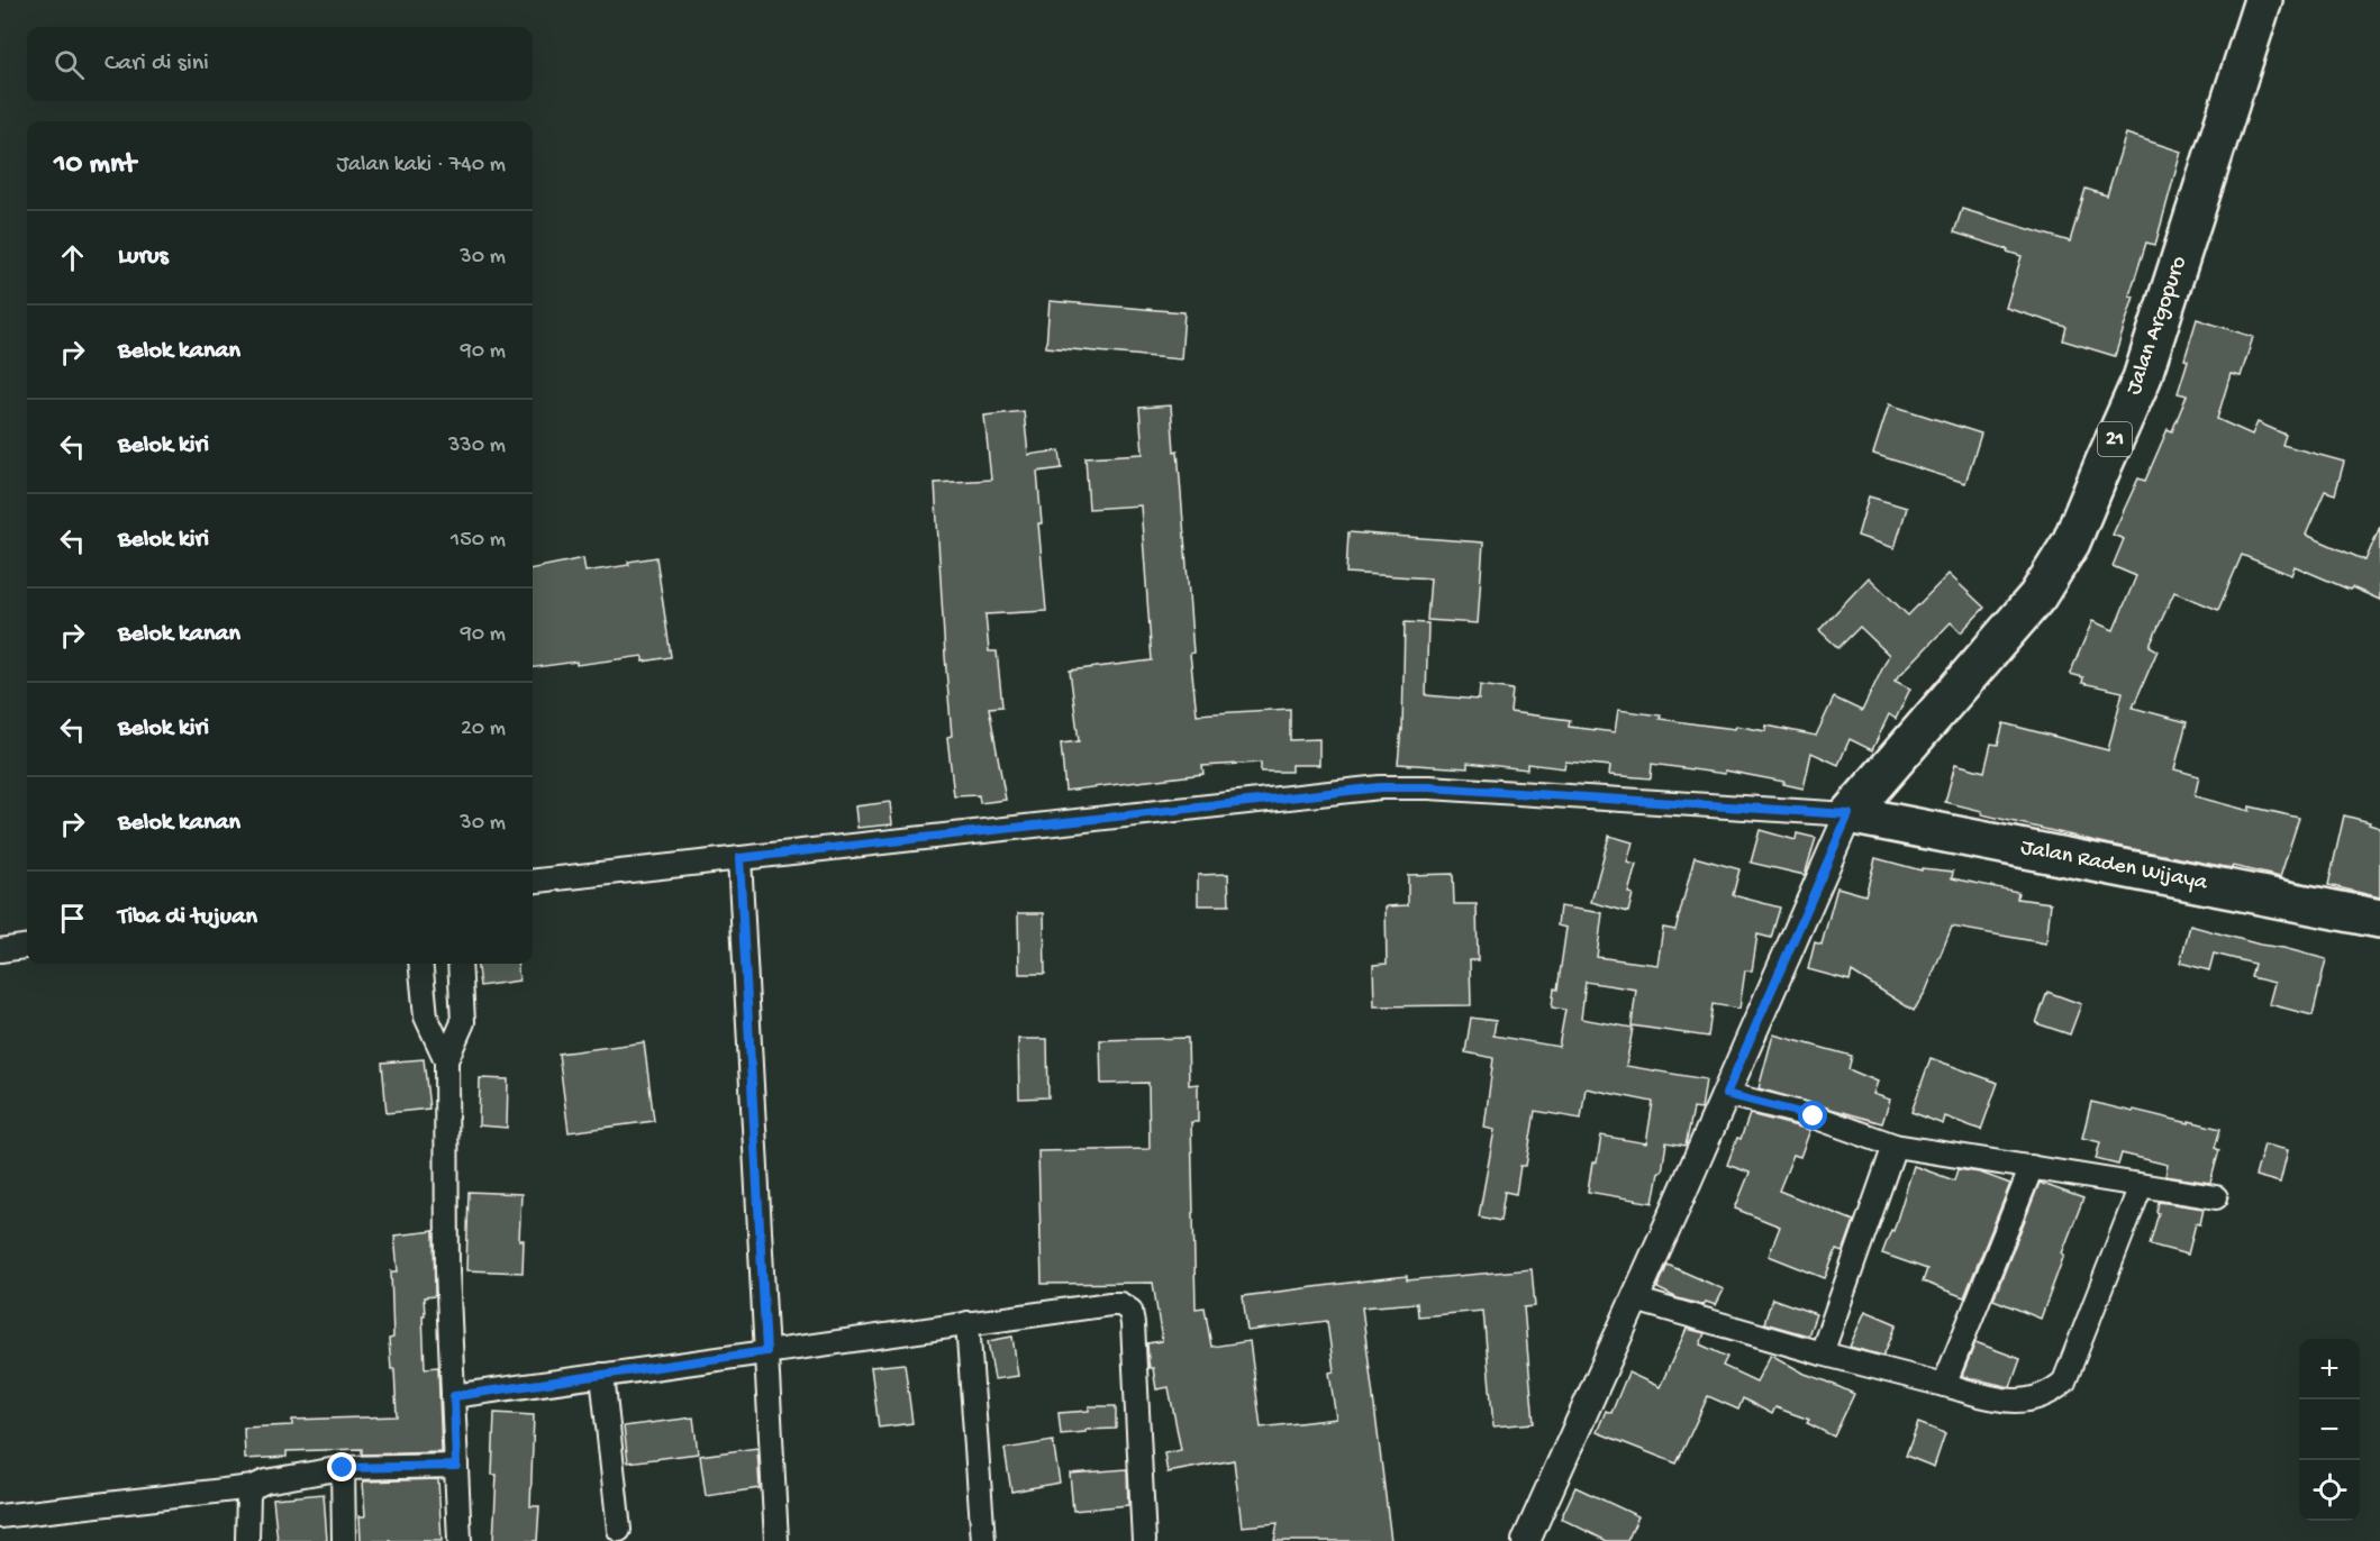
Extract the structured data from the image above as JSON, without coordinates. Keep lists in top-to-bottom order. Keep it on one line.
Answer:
{"streets":{"highway":["Jalan Argopuro","21","Jalan Raden Wijaya"]},"crossings":[["Jalan Argopuro","Jalan Raden Wijaya"]],"page":{"search":"Cari di sini","heading":["10 mnt","Jalan kaki · 740 m"],"list":[["Lurus","30 m"],["Belok kanan","90 m"],["Belok kiri","330 m"],["Belok kiri","150 m"],["Belok kanan","90 m"],["Belok kiri","20 m"],["Belok kanan","30 m"],"Tiba di tujuan"],"map_buttons":["+","−"]}}
